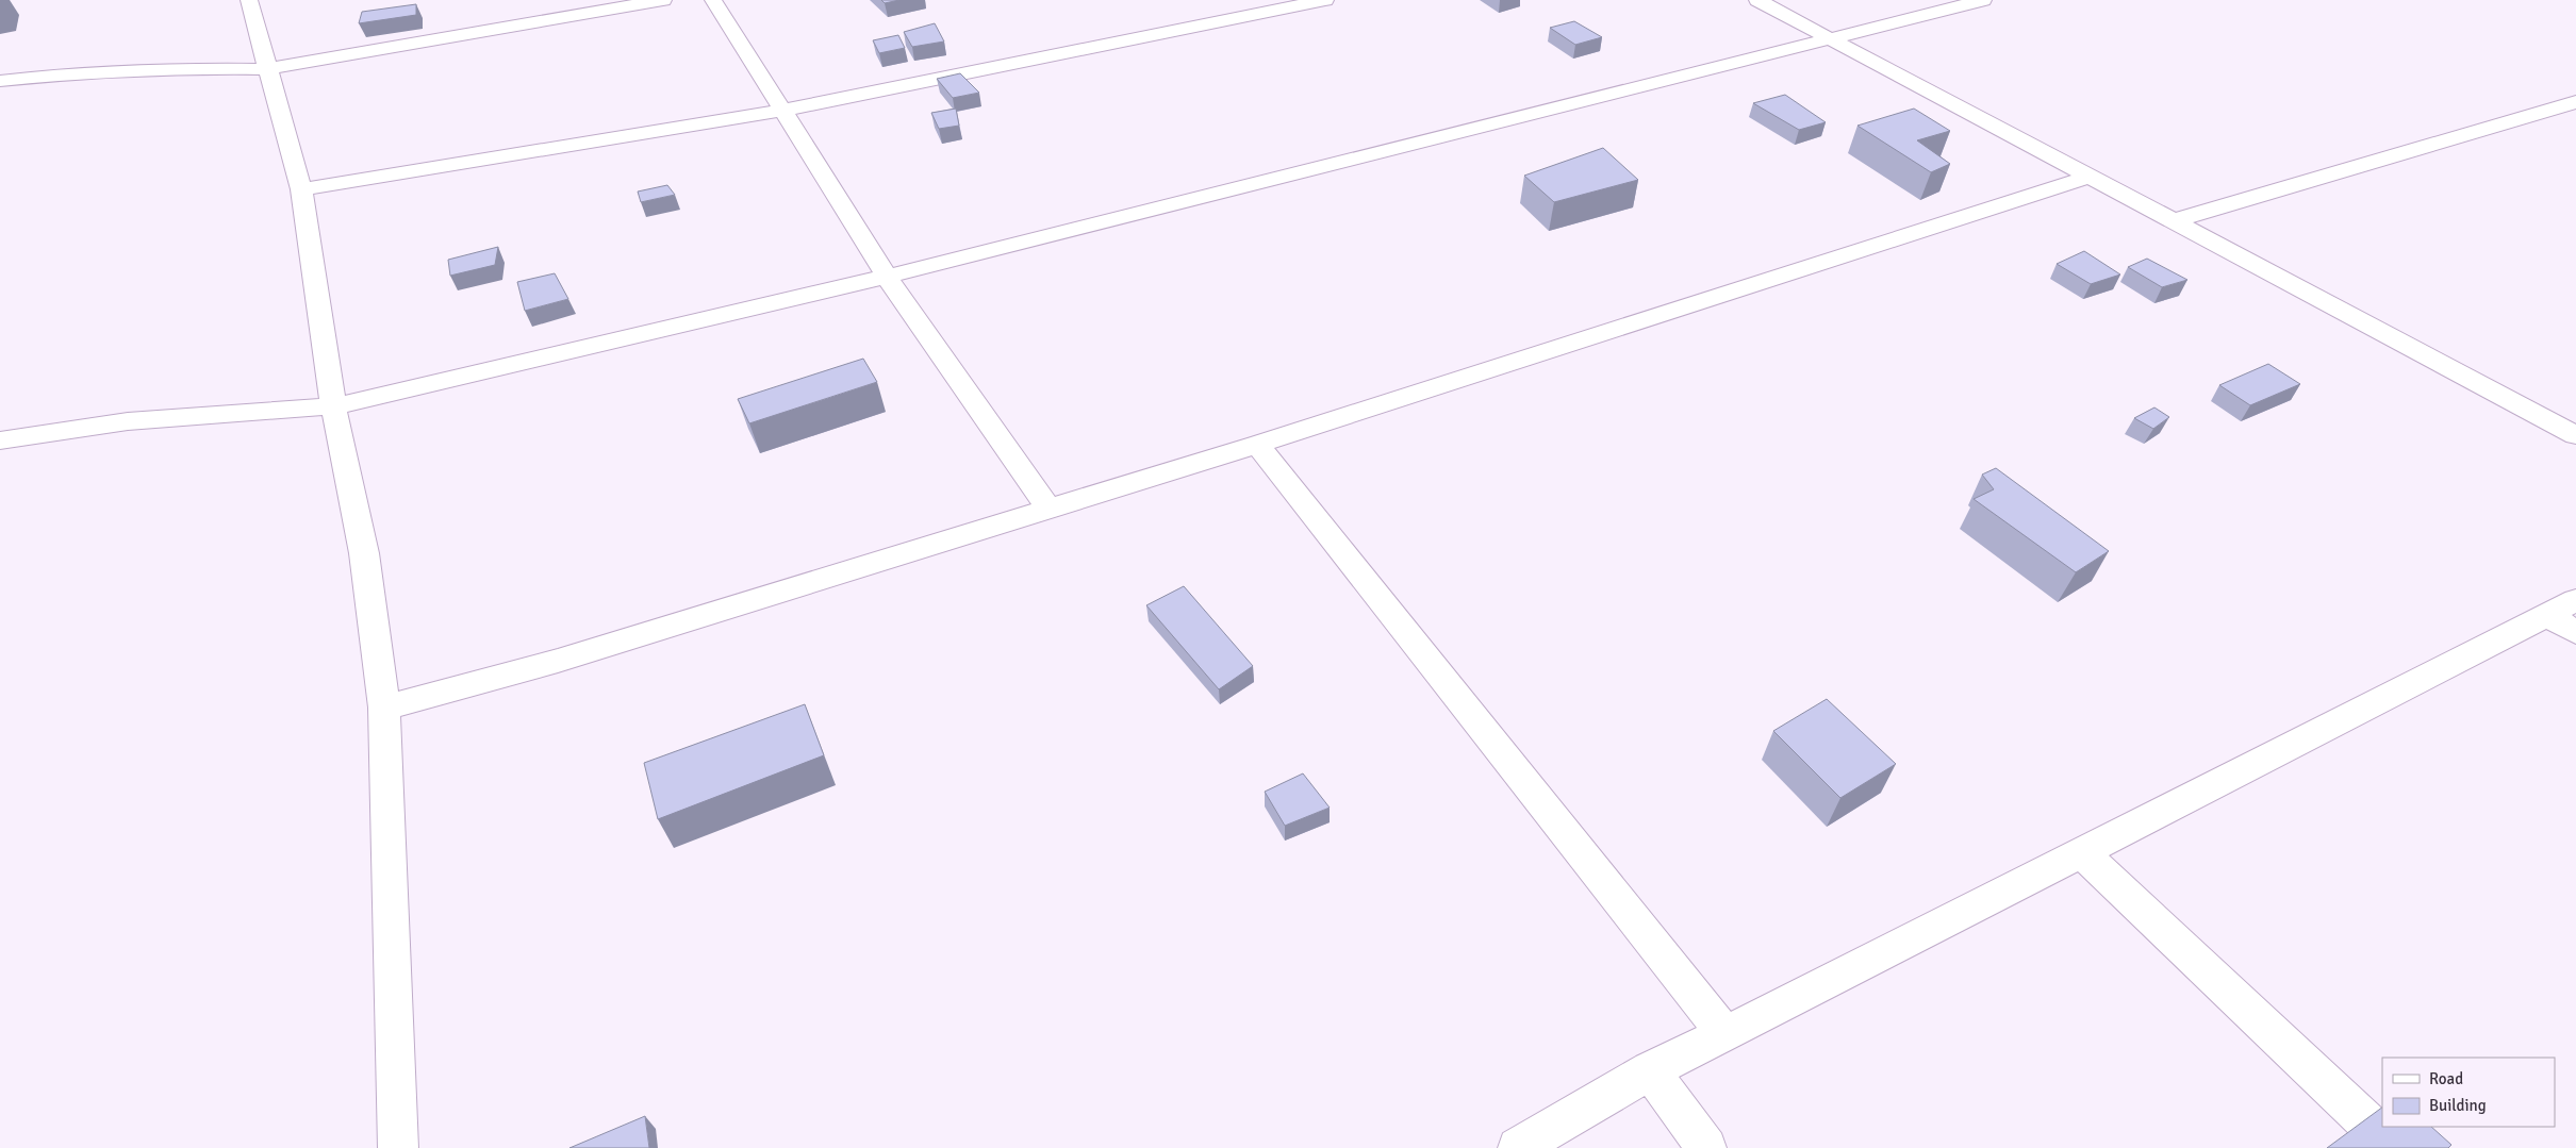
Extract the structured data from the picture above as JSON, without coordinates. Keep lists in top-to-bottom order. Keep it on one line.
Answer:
{"legend":["Road","Building"]}
